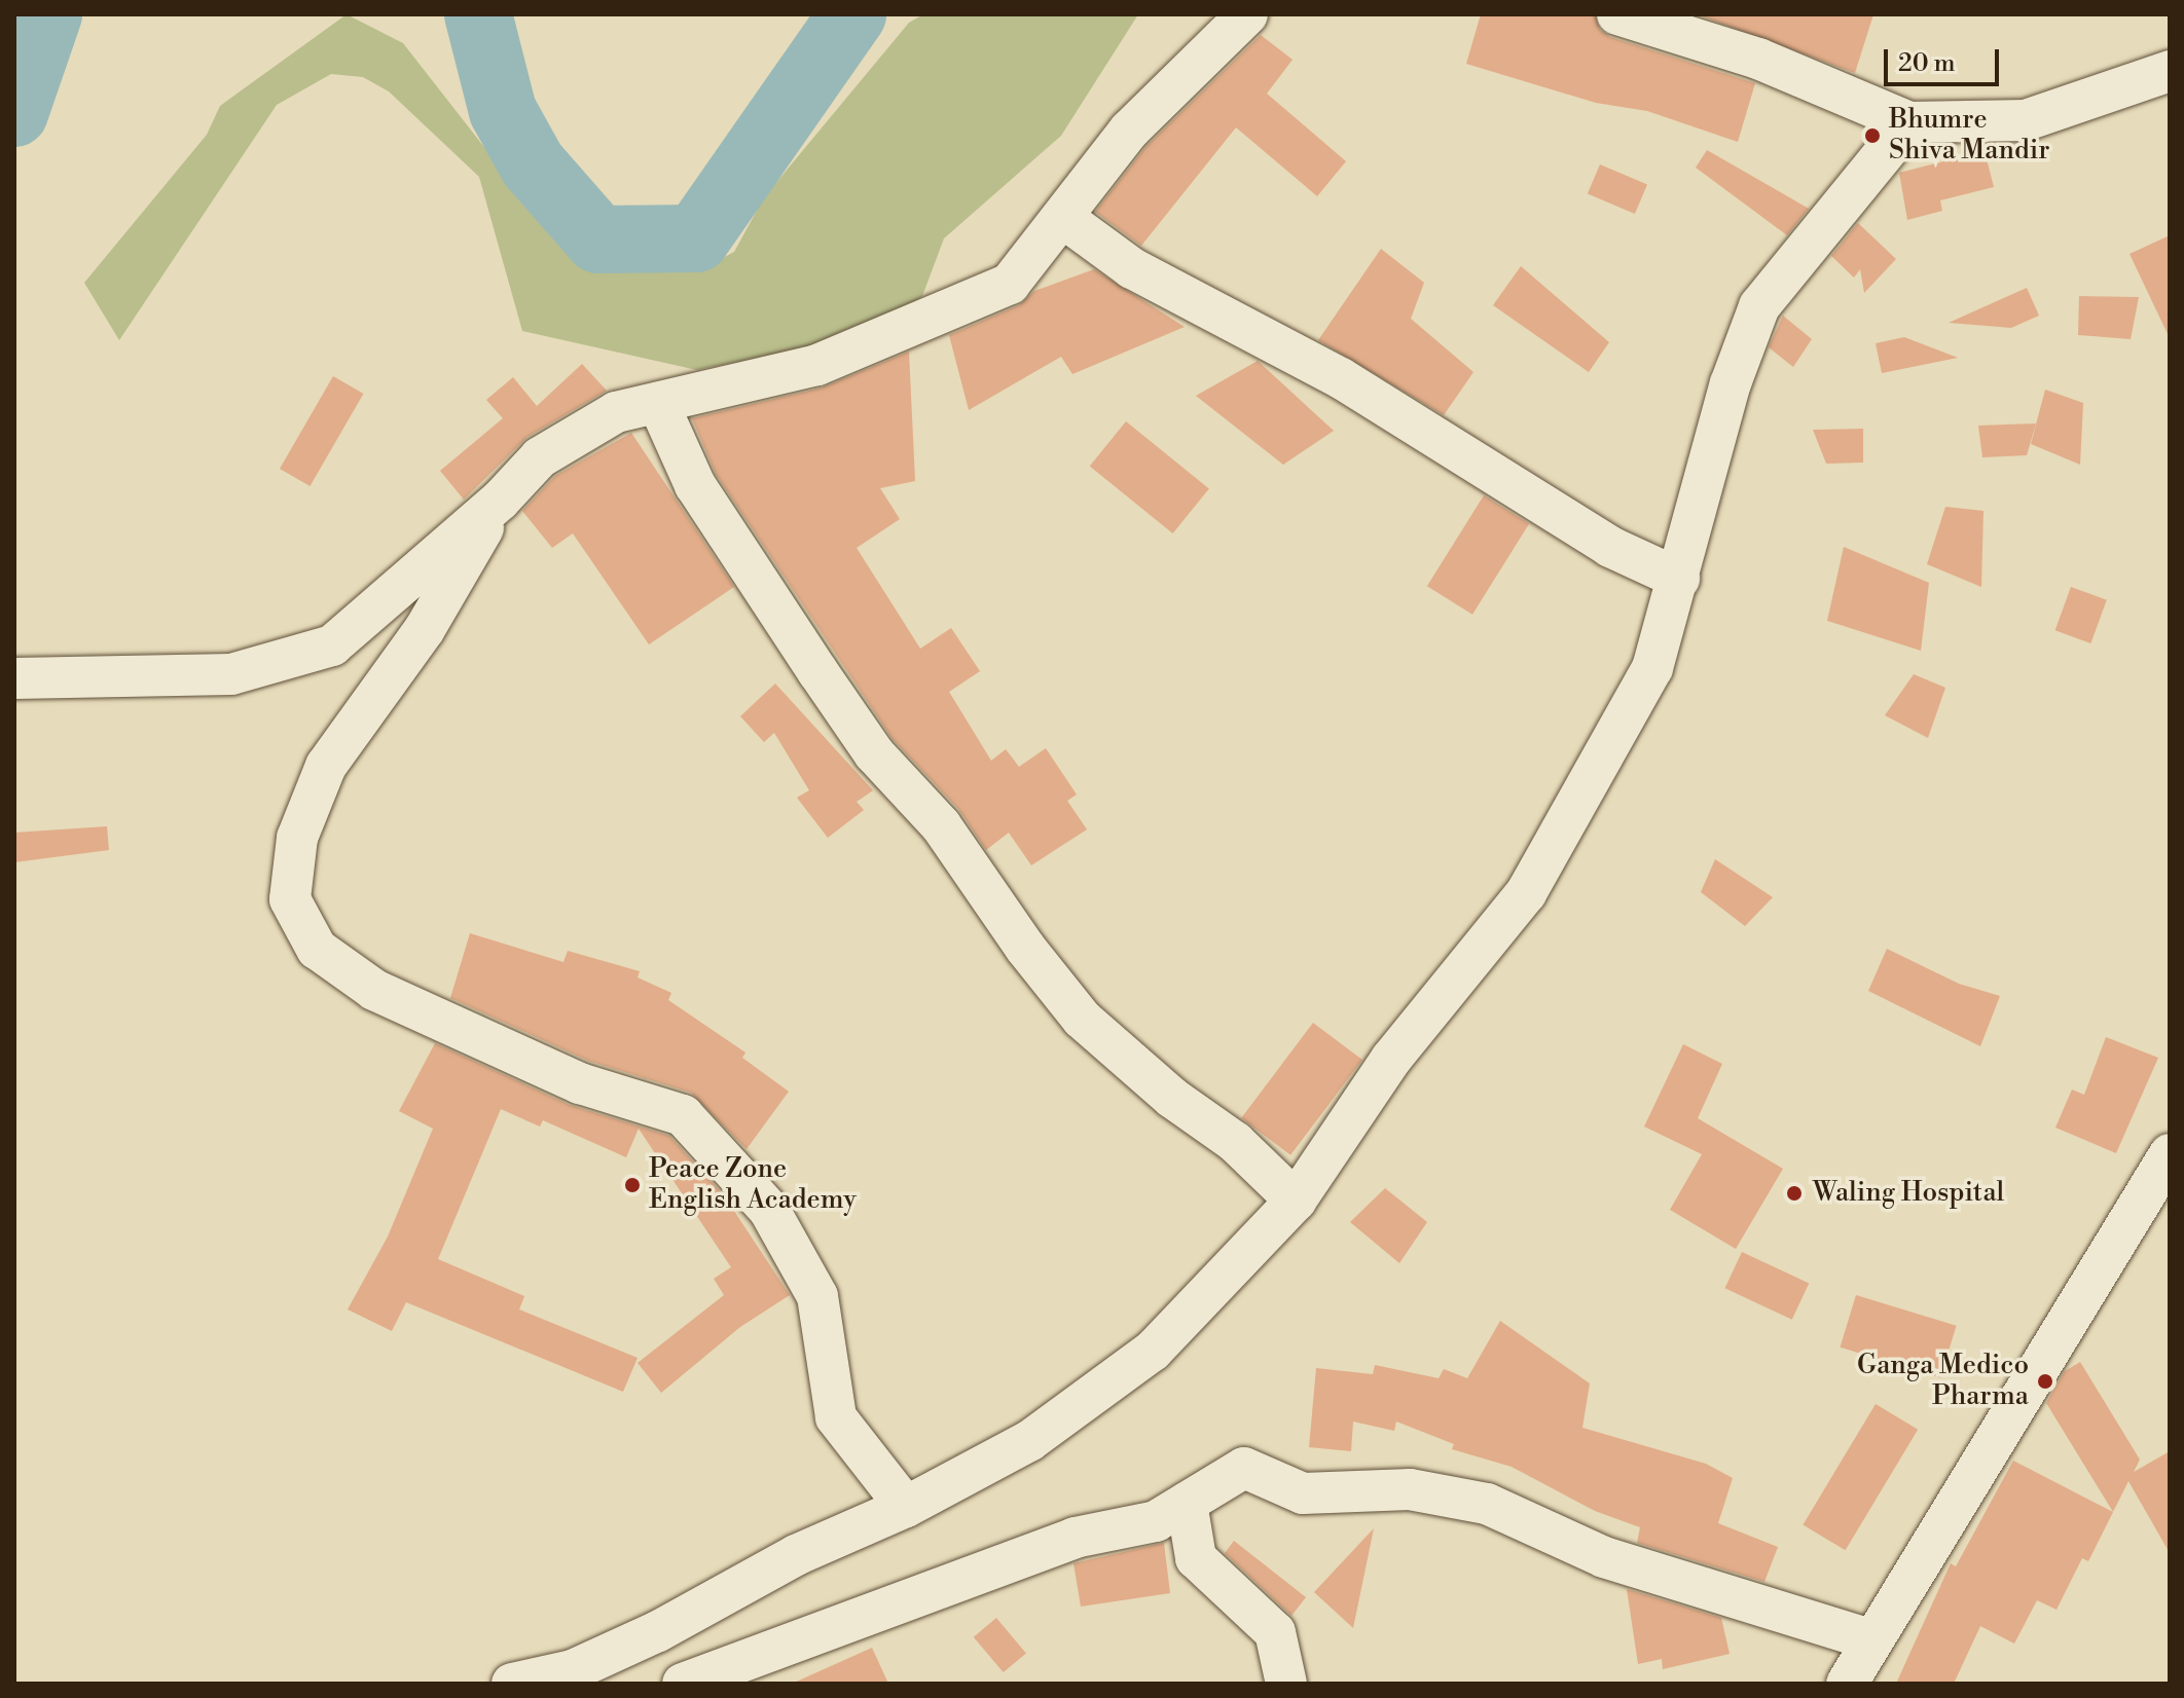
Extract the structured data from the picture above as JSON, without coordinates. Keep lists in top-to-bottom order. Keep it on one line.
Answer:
{"places":["Bhumre Shiva Mandir","Peace Zone English Academy","Waling Hospital","Ganga Medico Pharma"],"scale_bar":"20 m"}
